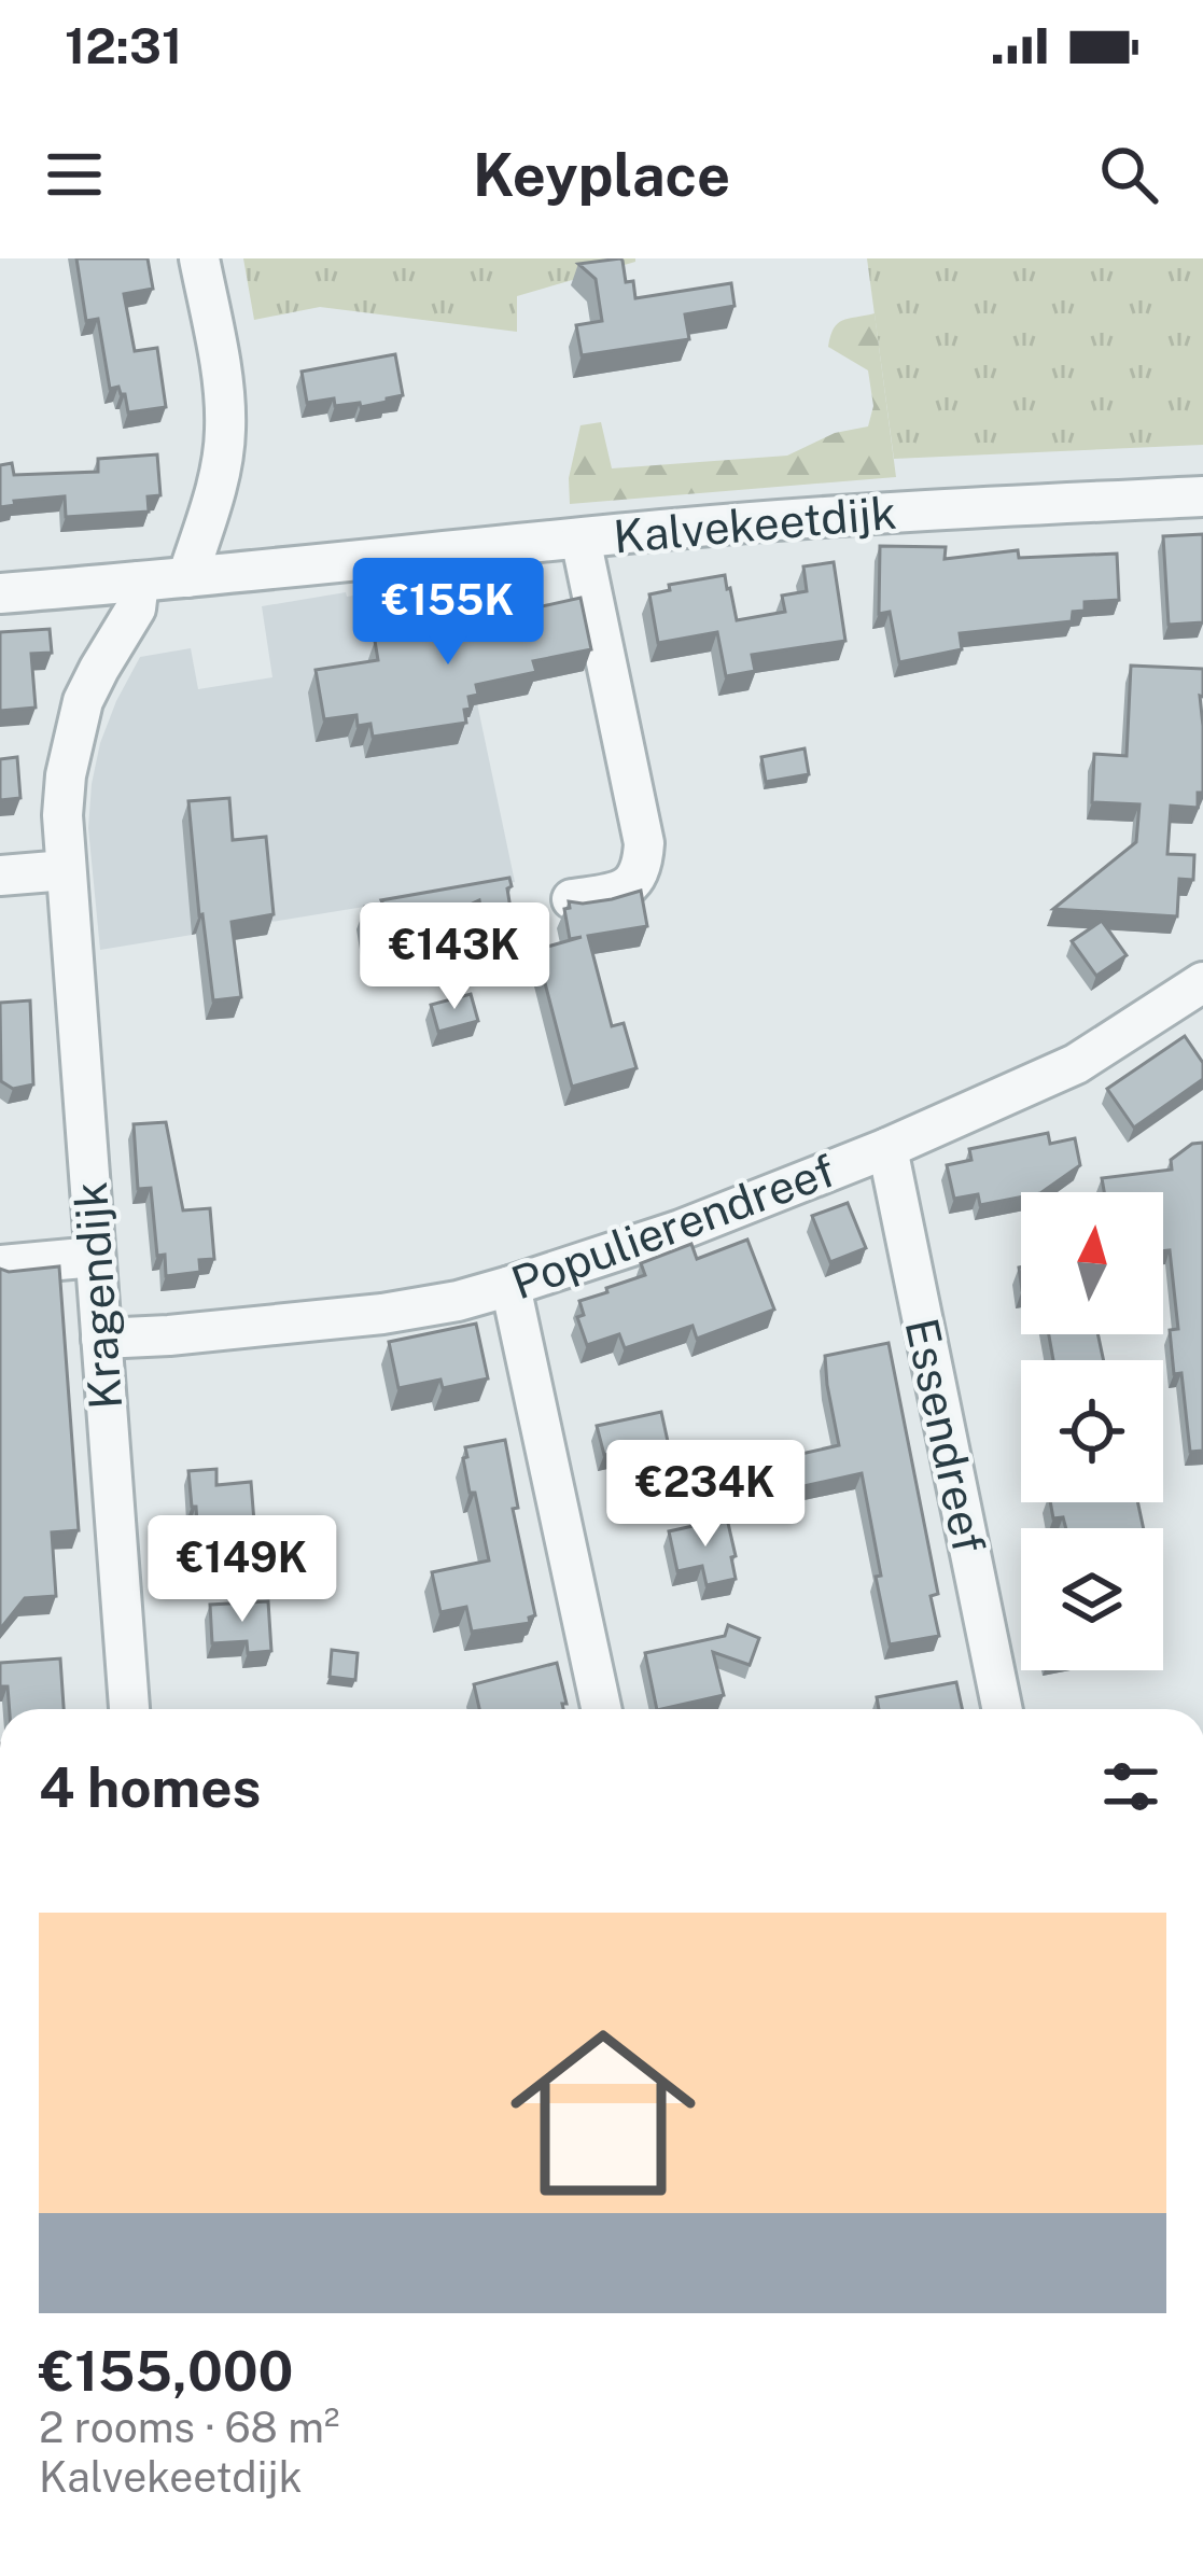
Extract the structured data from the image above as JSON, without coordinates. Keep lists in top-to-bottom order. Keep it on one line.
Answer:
{"streets":{"street":["Kalvekeetdijk","Populierendreef","Kragendijk","Essendreef"]},"crossings":[["Kalvekeetdijk","Kragendijk"],["Populierendreef","Kragendijk"],["Populierendreef","Essendreef"]],"north":"top","page":{"status":"12:31","header":"Keyplace","price":["€155K","€143K","€234K","€149K"],"heading":"4 homes","list":[{"name":"€155,000","note":"2 rooms · 68 m² · Kalvekeetdijk"}]}}
